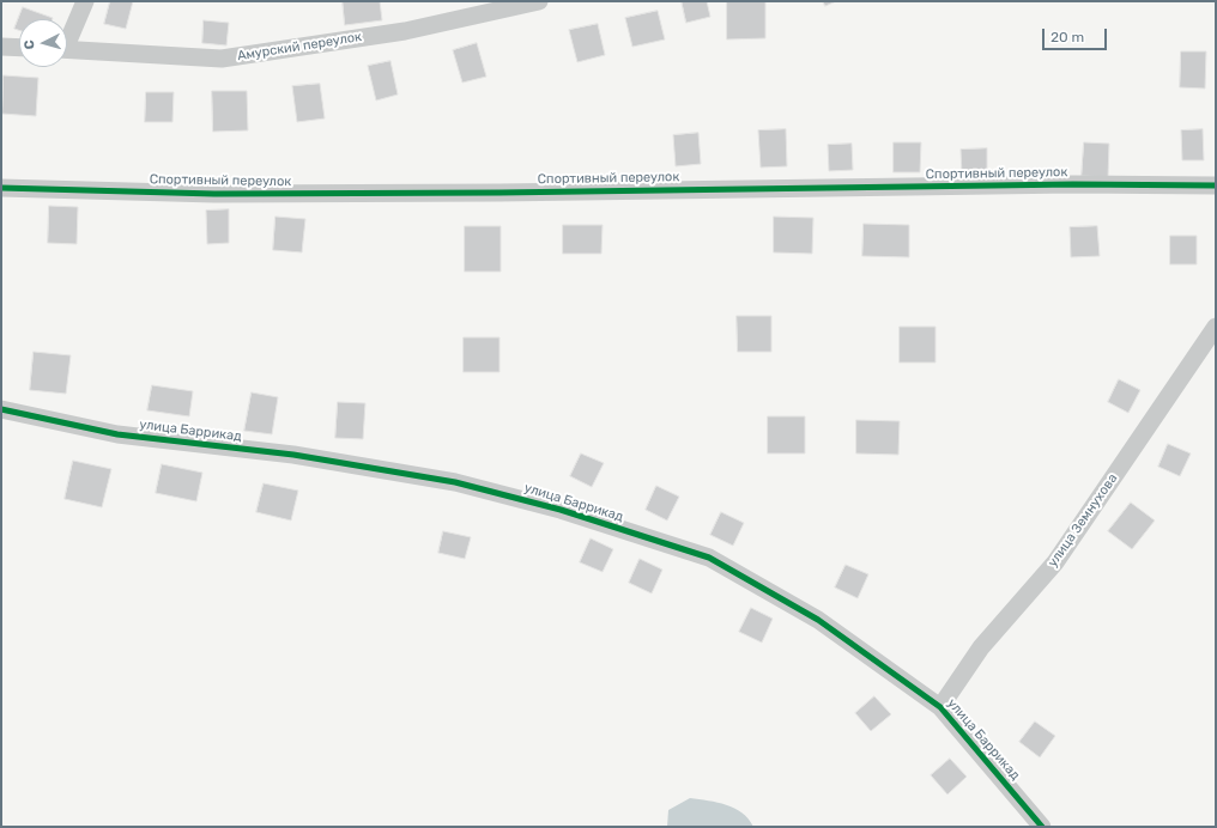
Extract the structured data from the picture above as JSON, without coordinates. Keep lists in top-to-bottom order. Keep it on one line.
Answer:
{"streets":{"street":["Амурский переулок","Спортивный переулок","улица Баррикад","улица Земнухова"]},"crossings":[["улица Баррикад","улица Земнухова"]],"scale_bar":"20 m","north":"left"}
